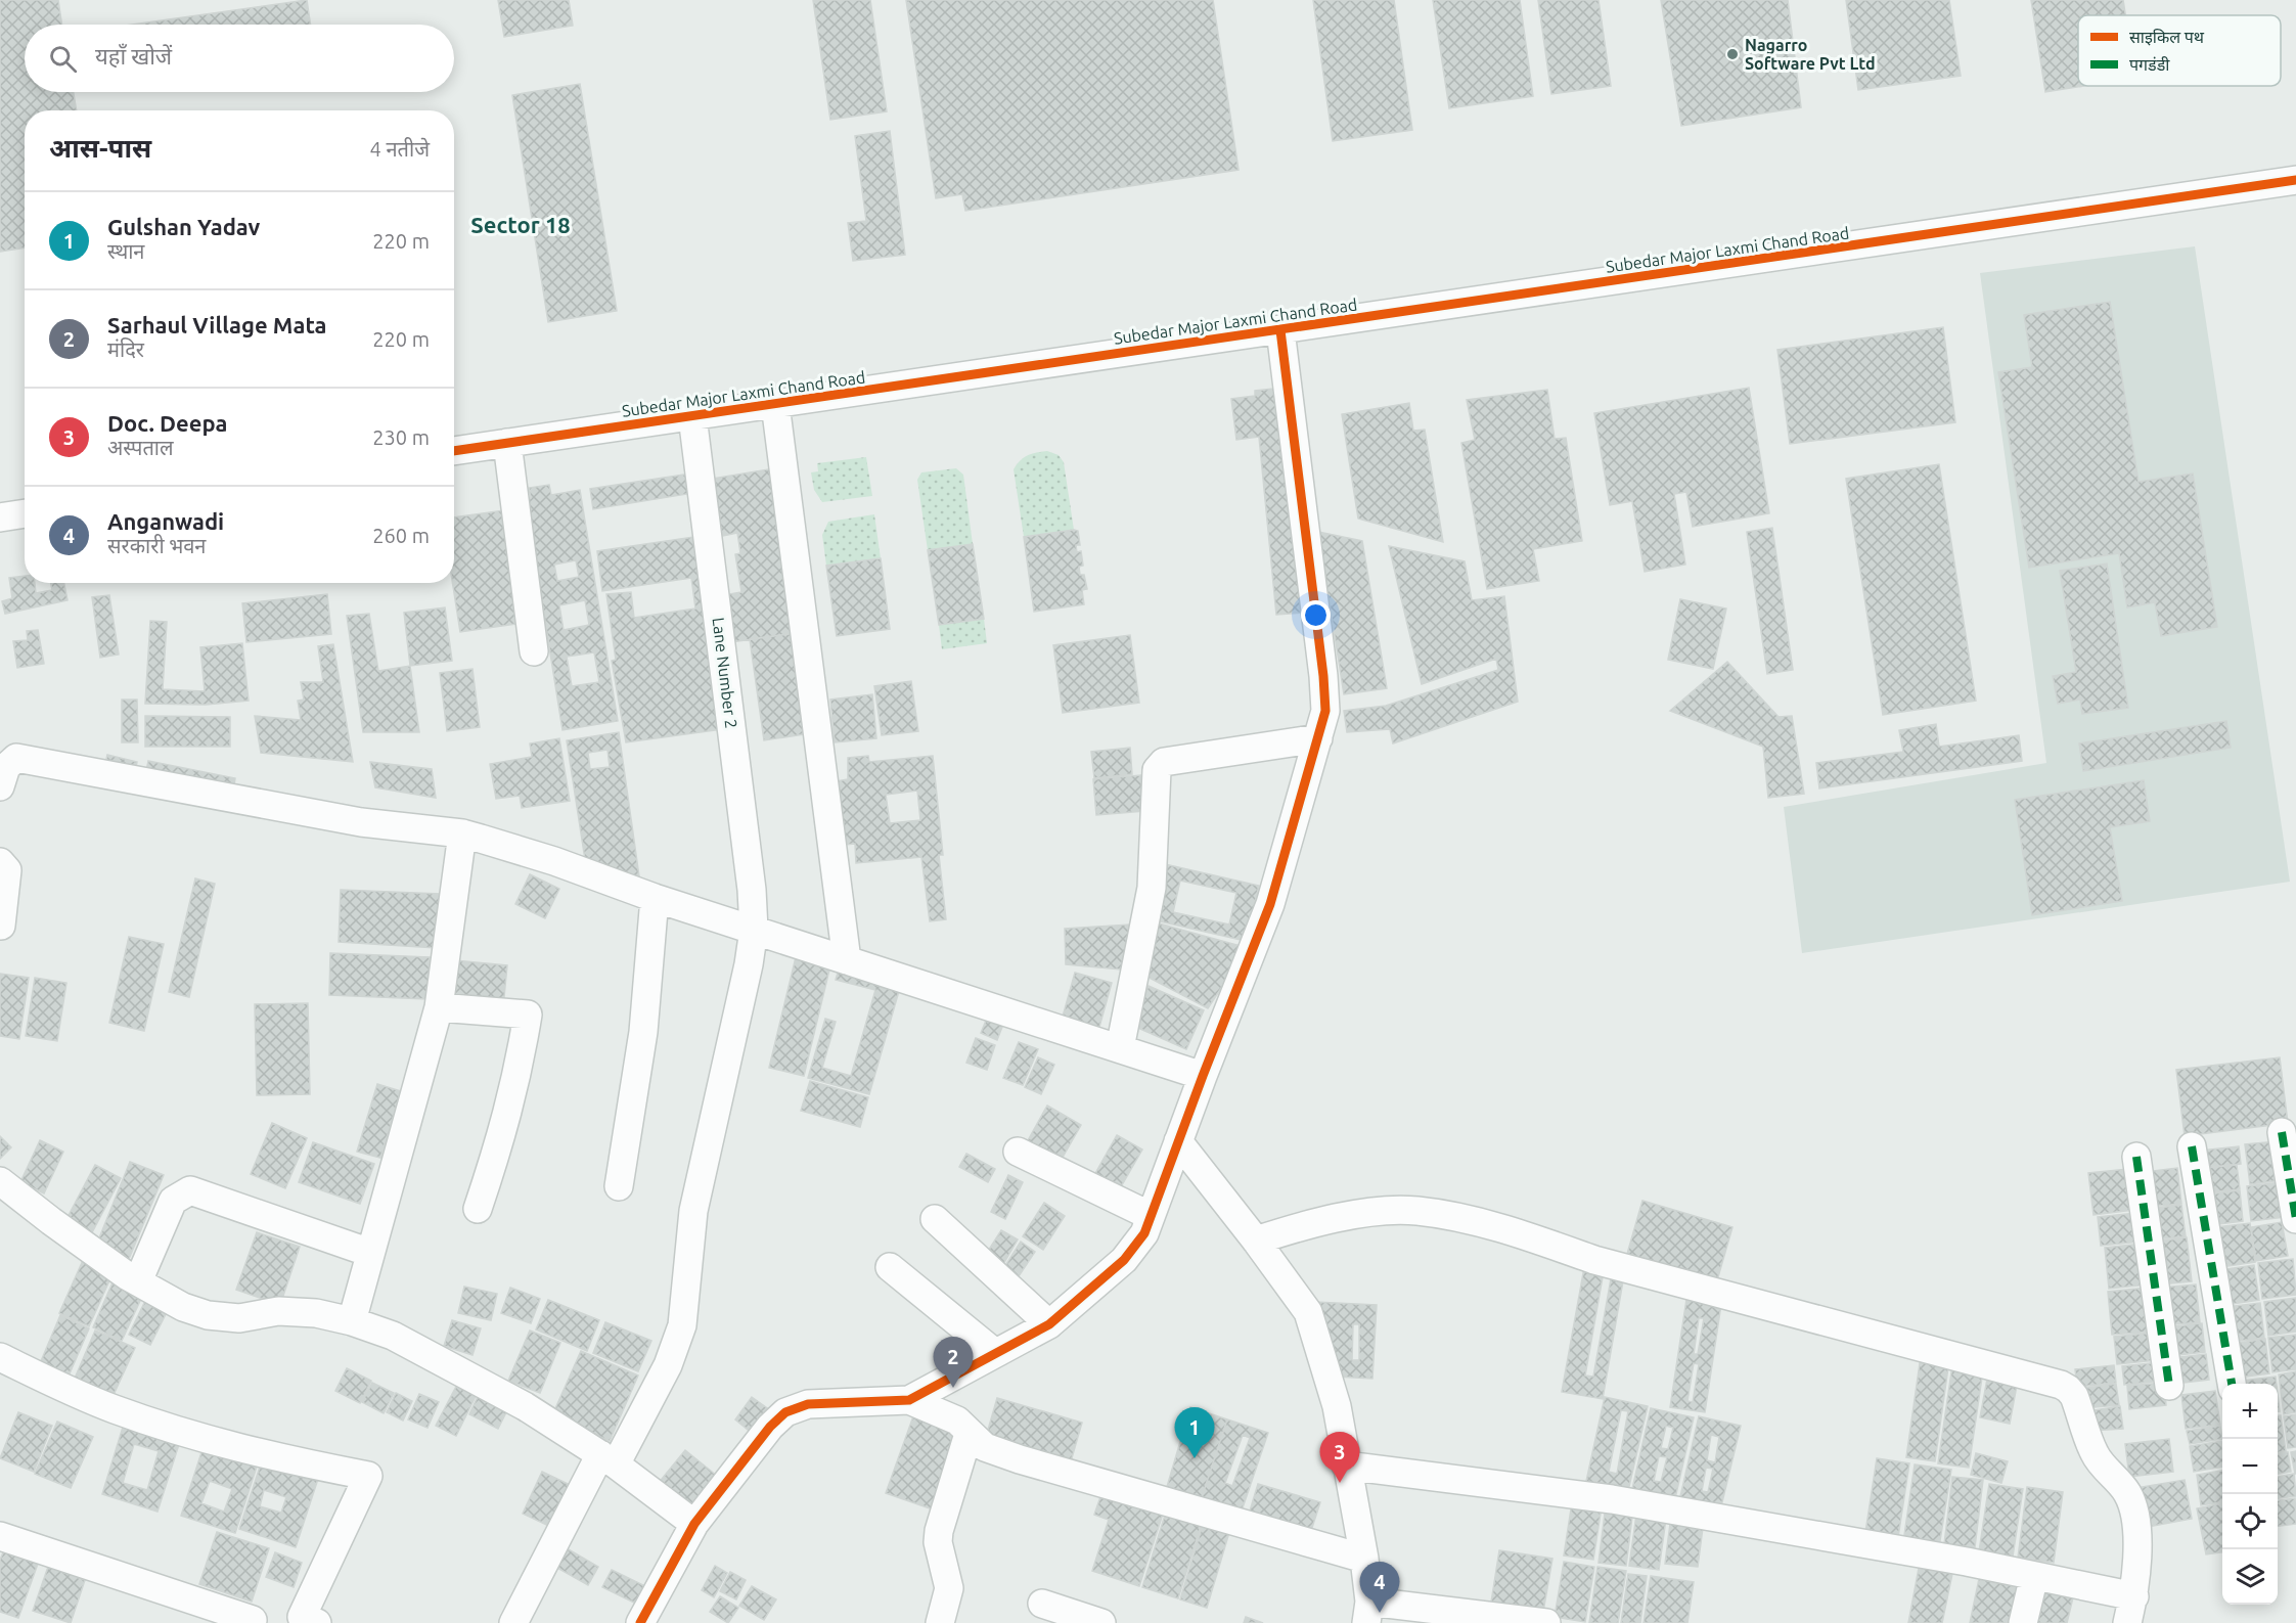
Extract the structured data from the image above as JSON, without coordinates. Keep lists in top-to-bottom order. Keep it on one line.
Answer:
{"streets":{"street":["Subedar Major Laxmi Chand Road","Lane Number 2"]},"crossings":[["Subedar Major Laxmi Chand Road","Lane Number 2"]],"districts":["Sector 18"],"places":["Nagarro Software Pvt Ltd"],"legend":["साइकिल पथ","पगडंडी"],"page":{"search":"यहाँ खोजें","heading":["आस-पास","4 नतीजे"],"list":[{"mark":"1","name":"Gulshan Yadav","note":"स्थान","value":"220 m"},{"mark":"2","name":"Sarhaul Village Mata","note":"मंदिर","value":"220 m"},{"mark":"3","name":"Doc. Deepa","note":"अस्पताल","value":"230 m"},{"mark":"4","name":"Anganwadi","note":"सरकारी भवन","value":"260 m"}],"pins":["2","1","3","4"],"map_buttons":["+","−"]}}
